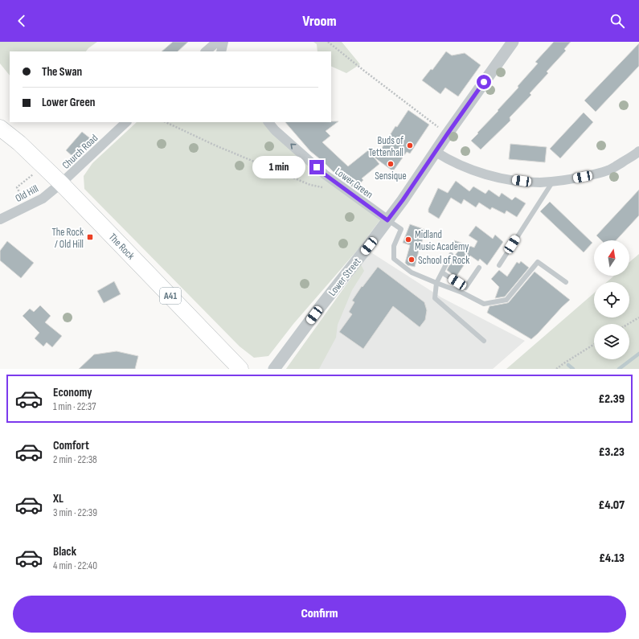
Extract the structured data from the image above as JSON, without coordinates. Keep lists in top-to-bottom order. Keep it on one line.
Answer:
{"streets":{"highway":["The Rock","A41"],"street":["Church Road","Lower Green","Old Hill","Lower Street"]},"crossings":[["Church Road","Old Hill"],["Church Road","The Rock"],["Lower Green","Lower Street"],["Old Hill","The Rock"]],"one_way":["Lower Green"],"places":{"other":["Buds of Tettenhall","Sensique","Midland Music Academy","School of Rock"],"transit":["The Rock / Old Hill"]},"north":"top","page":{"header":"Vroom","banner":["The Swan","Lower Green"],"bubble":"1 min","list":[{"name":"Economy","note":"1 min · 22:37","value":"£2.39"},{"name":"Comfort","note":"2 min · 22:38","value":"£3.23"},{"name":"XL","note":"3 min · 22:39","value":"£4.07"},{"name":"Black","note":"4 min · 22:40","value":"£4.13"}],"buttons":"Confirm"}}
